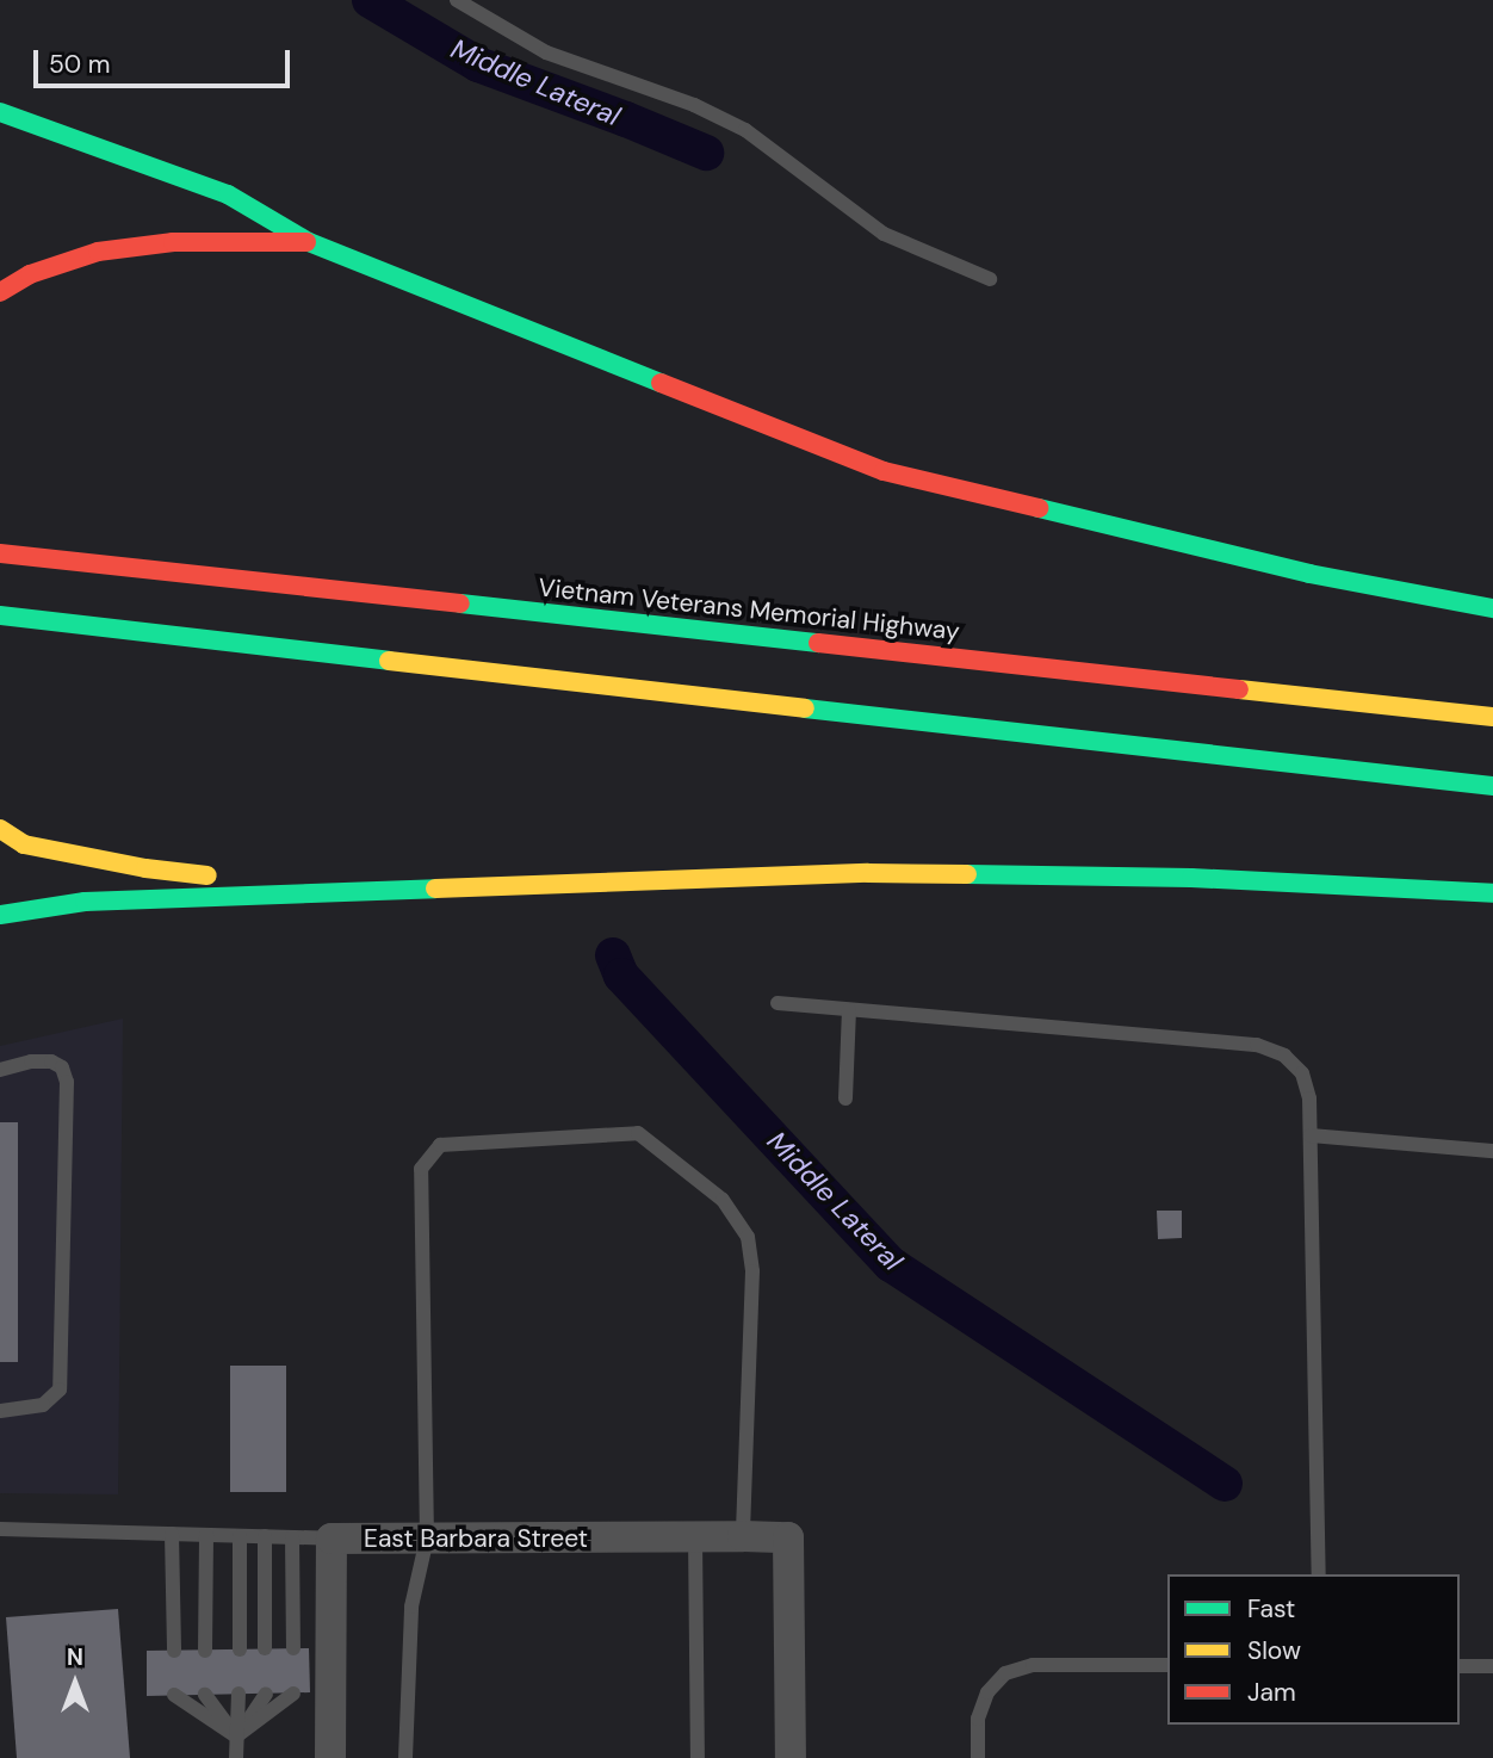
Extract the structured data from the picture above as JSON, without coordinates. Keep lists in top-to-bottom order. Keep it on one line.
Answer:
{"streets":{"highway":["Vietnam Veterans Memorial Highway"],"street":["East Barbara Street"]},"water":["Middle Lateral"],"legend":["Fast","Slow","Jam"],"scale_bar":"50 m","north":"top"}
